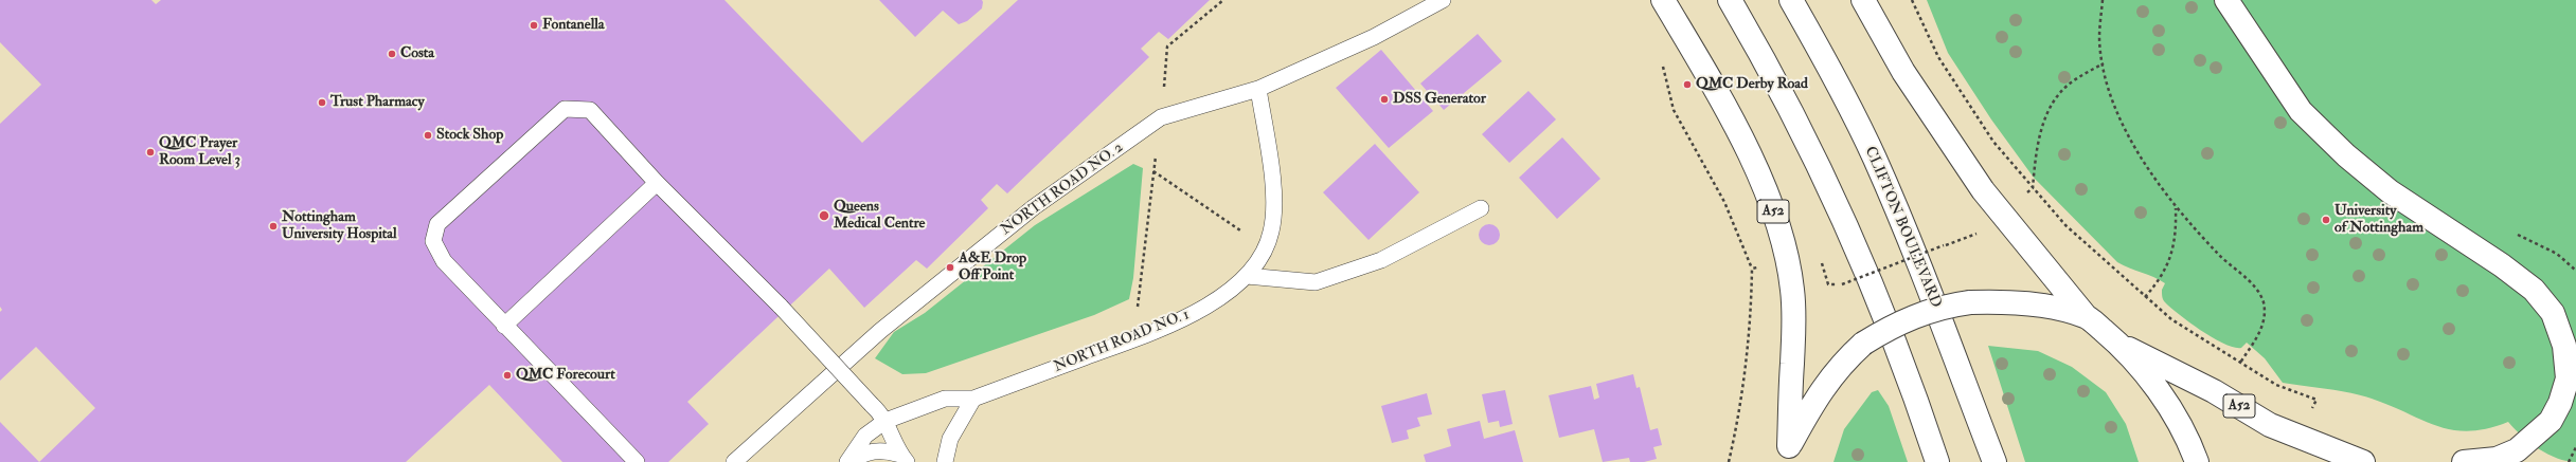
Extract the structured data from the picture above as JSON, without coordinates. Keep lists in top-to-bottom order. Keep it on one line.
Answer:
{"streets":{"main road":["A52","CLIFTON BOULEVARD"],"lane":["NORTH ROAD NO. 2","NORTH ROAD NO. 1"]},"crossings":[["NORTH ROAD NO. 2","NORTH ROAD NO. 1"]],"places":["Fontanella","Costa","QMC Derby Road","DSS Generator","Trust Pharmacy","Stock Shop","QMC Prayer Room Level 3","Queens Medical Centre","University of Nottingham","Nottingham University Hospital","A&E Drop Off Point","QMC Forecourt"]}
